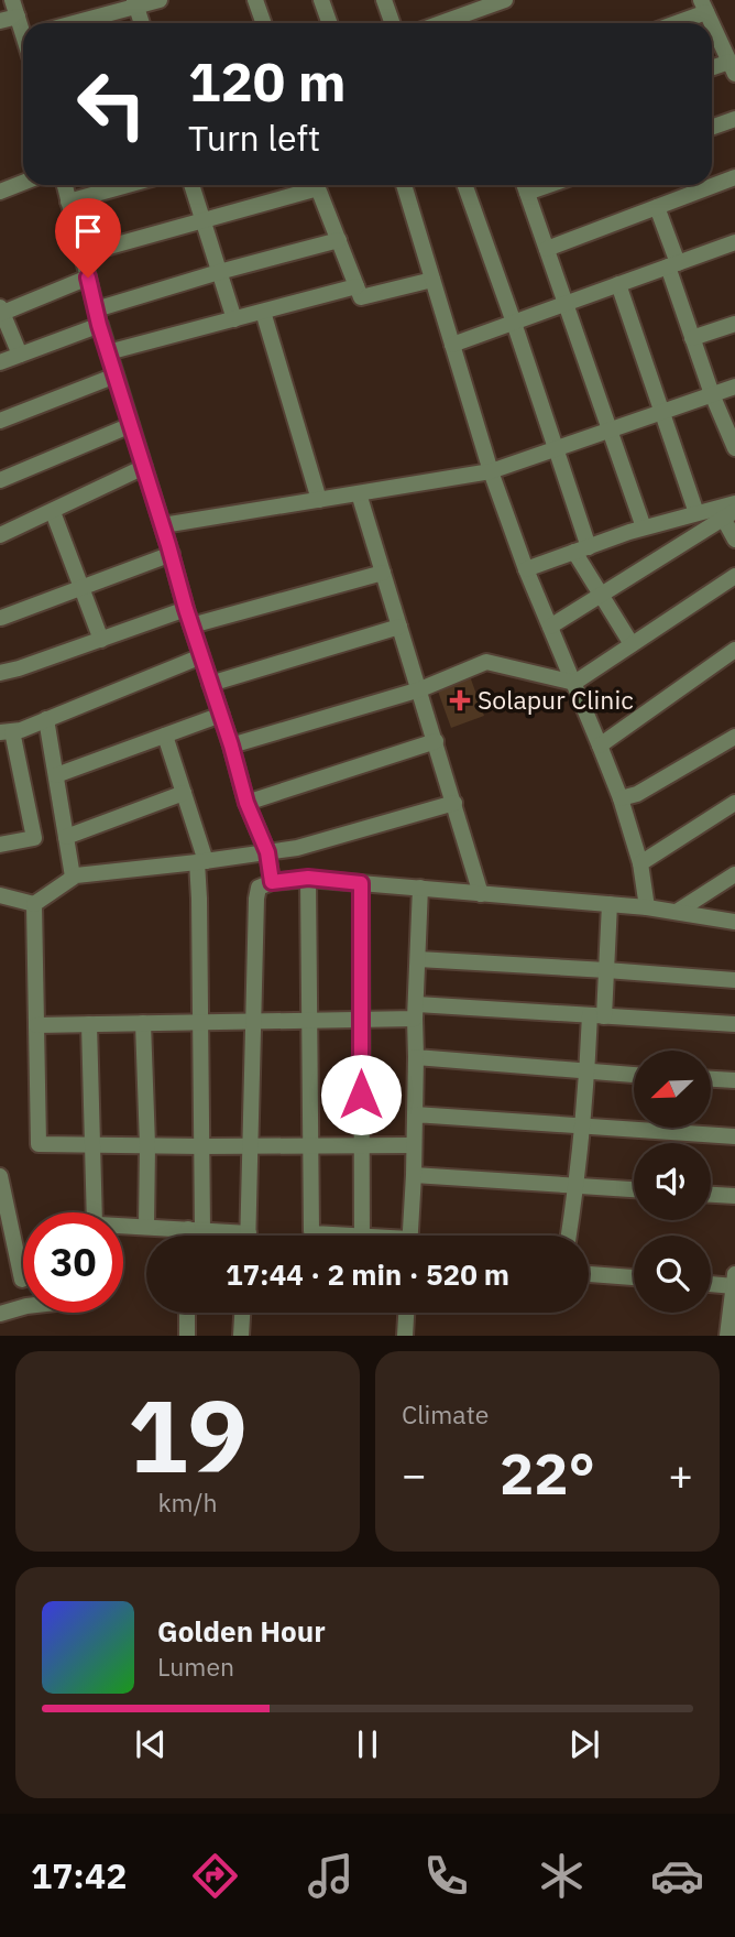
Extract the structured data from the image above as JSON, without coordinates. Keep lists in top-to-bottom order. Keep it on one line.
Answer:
{"places":{"health":["Solapur Clinic"]},"north":"bottom left","page":{"turn":["120 m","Turn left"],"limit":"30","trip":"17:44 · 2 min · 520 m","tile":[["19","km/h"],"Climate"],"heat":["−","22°","+"],"song":["Golden Hour","Lumen"],"tabs":"17:42"}}
